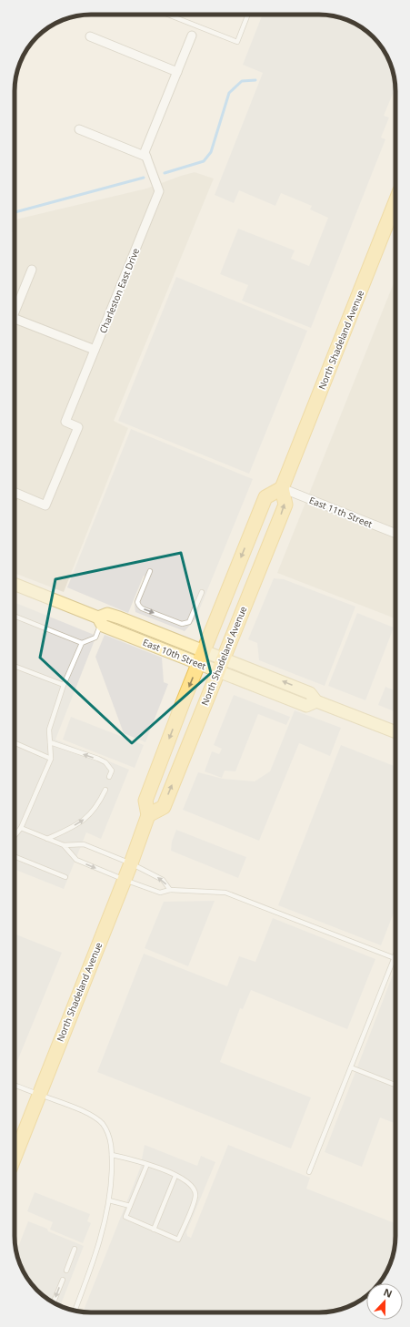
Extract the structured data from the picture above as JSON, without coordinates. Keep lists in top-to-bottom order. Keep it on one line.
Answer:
{"streets":{"main road":["North Shadeland Avenue","East 10th Street"],"street":["Charleston East Drive","East 11th Street"]},"crossings":[["North Shadeland Avenue","East 11th Street"],["North Shadeland Avenue","East 10th Street"]],"north":"top"}
